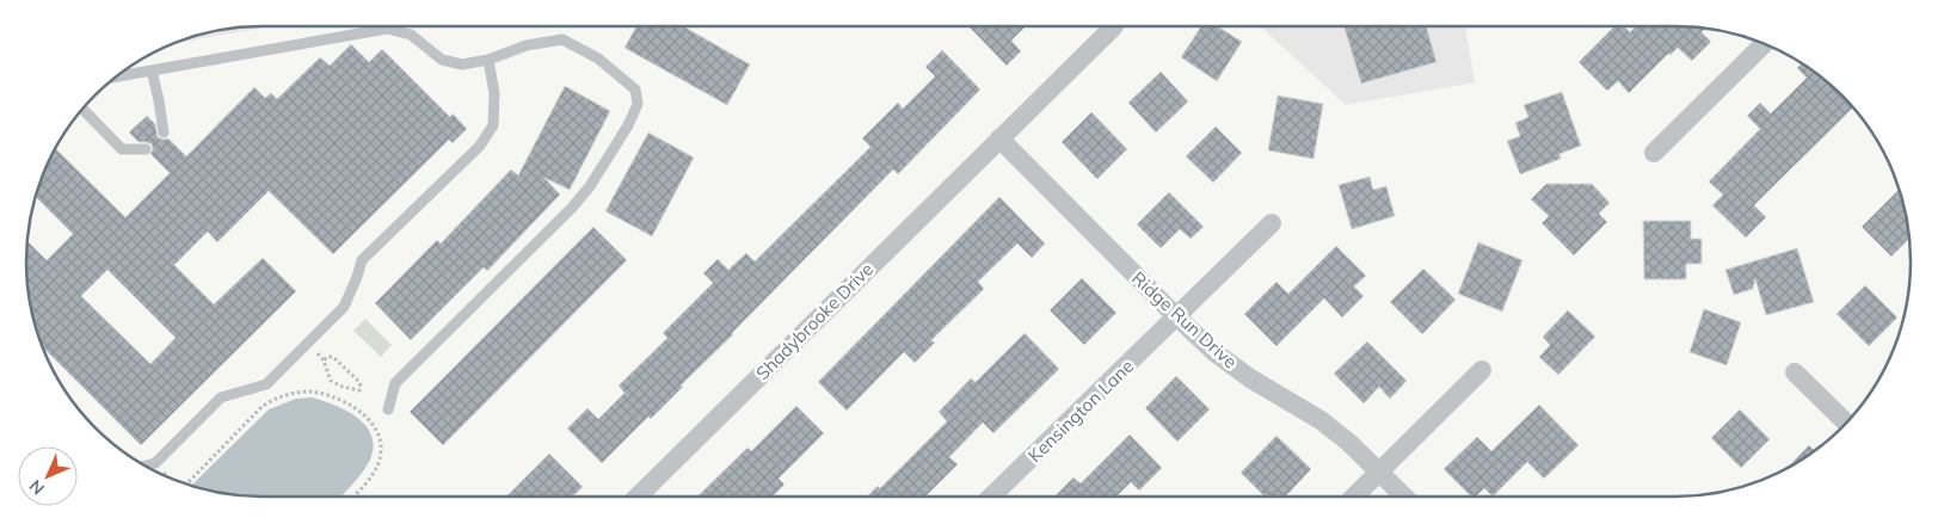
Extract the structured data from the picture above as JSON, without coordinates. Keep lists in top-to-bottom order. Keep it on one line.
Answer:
{"streets":{"street":["Ridge Run Drive","Shadybrooke Drive","Kensington Lane"]},"crossings":[["Ridge Run Drive","Shadybrooke Drive"],["Ridge Run Drive","Kensington Lane"]],"north":"bottom left"}
